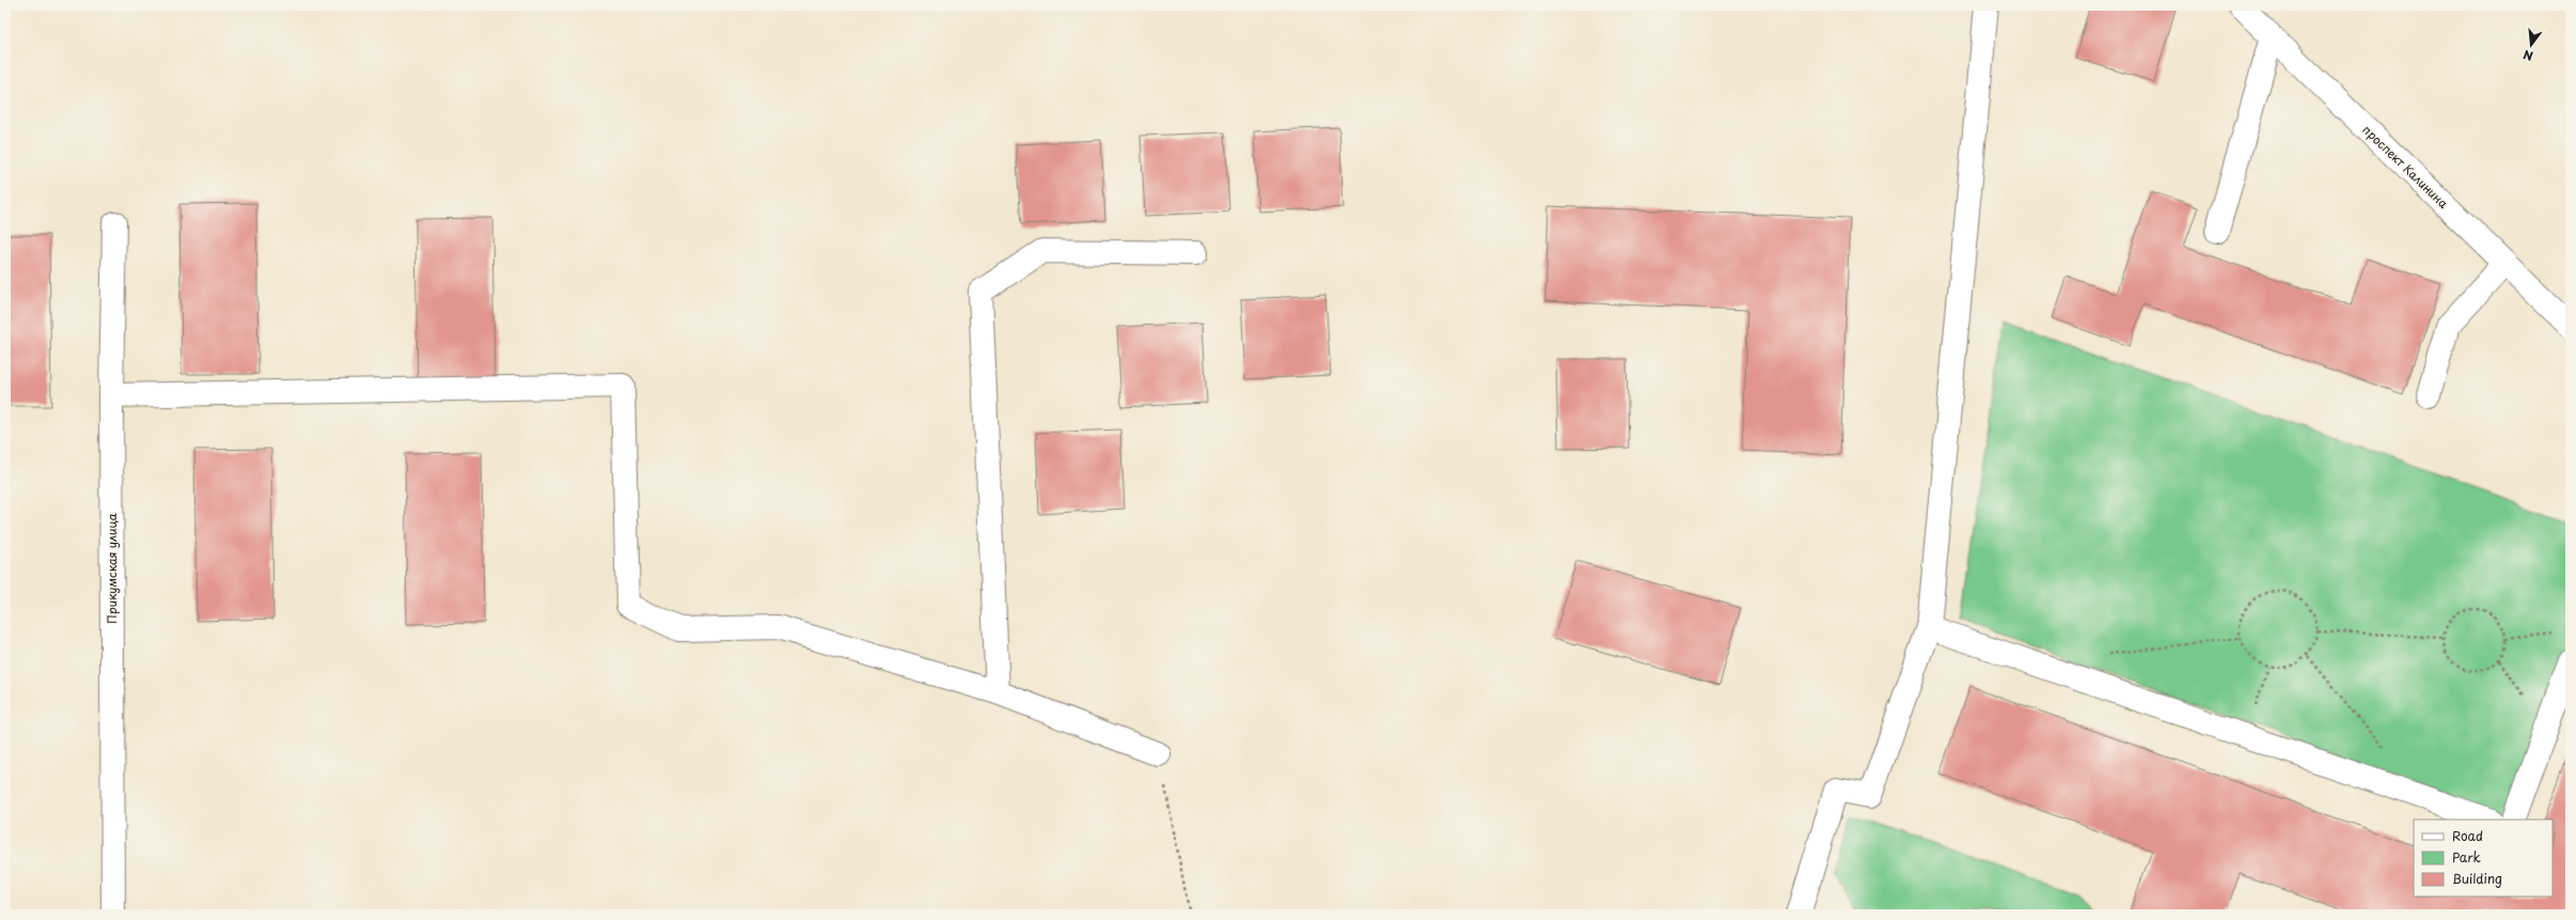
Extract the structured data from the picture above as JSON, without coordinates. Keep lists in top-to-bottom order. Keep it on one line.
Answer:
{"streets":{"street":["проспект Калинина","Прикумская улица"]},"legend":["Road","Park","Building"],"north":"bottom"}
